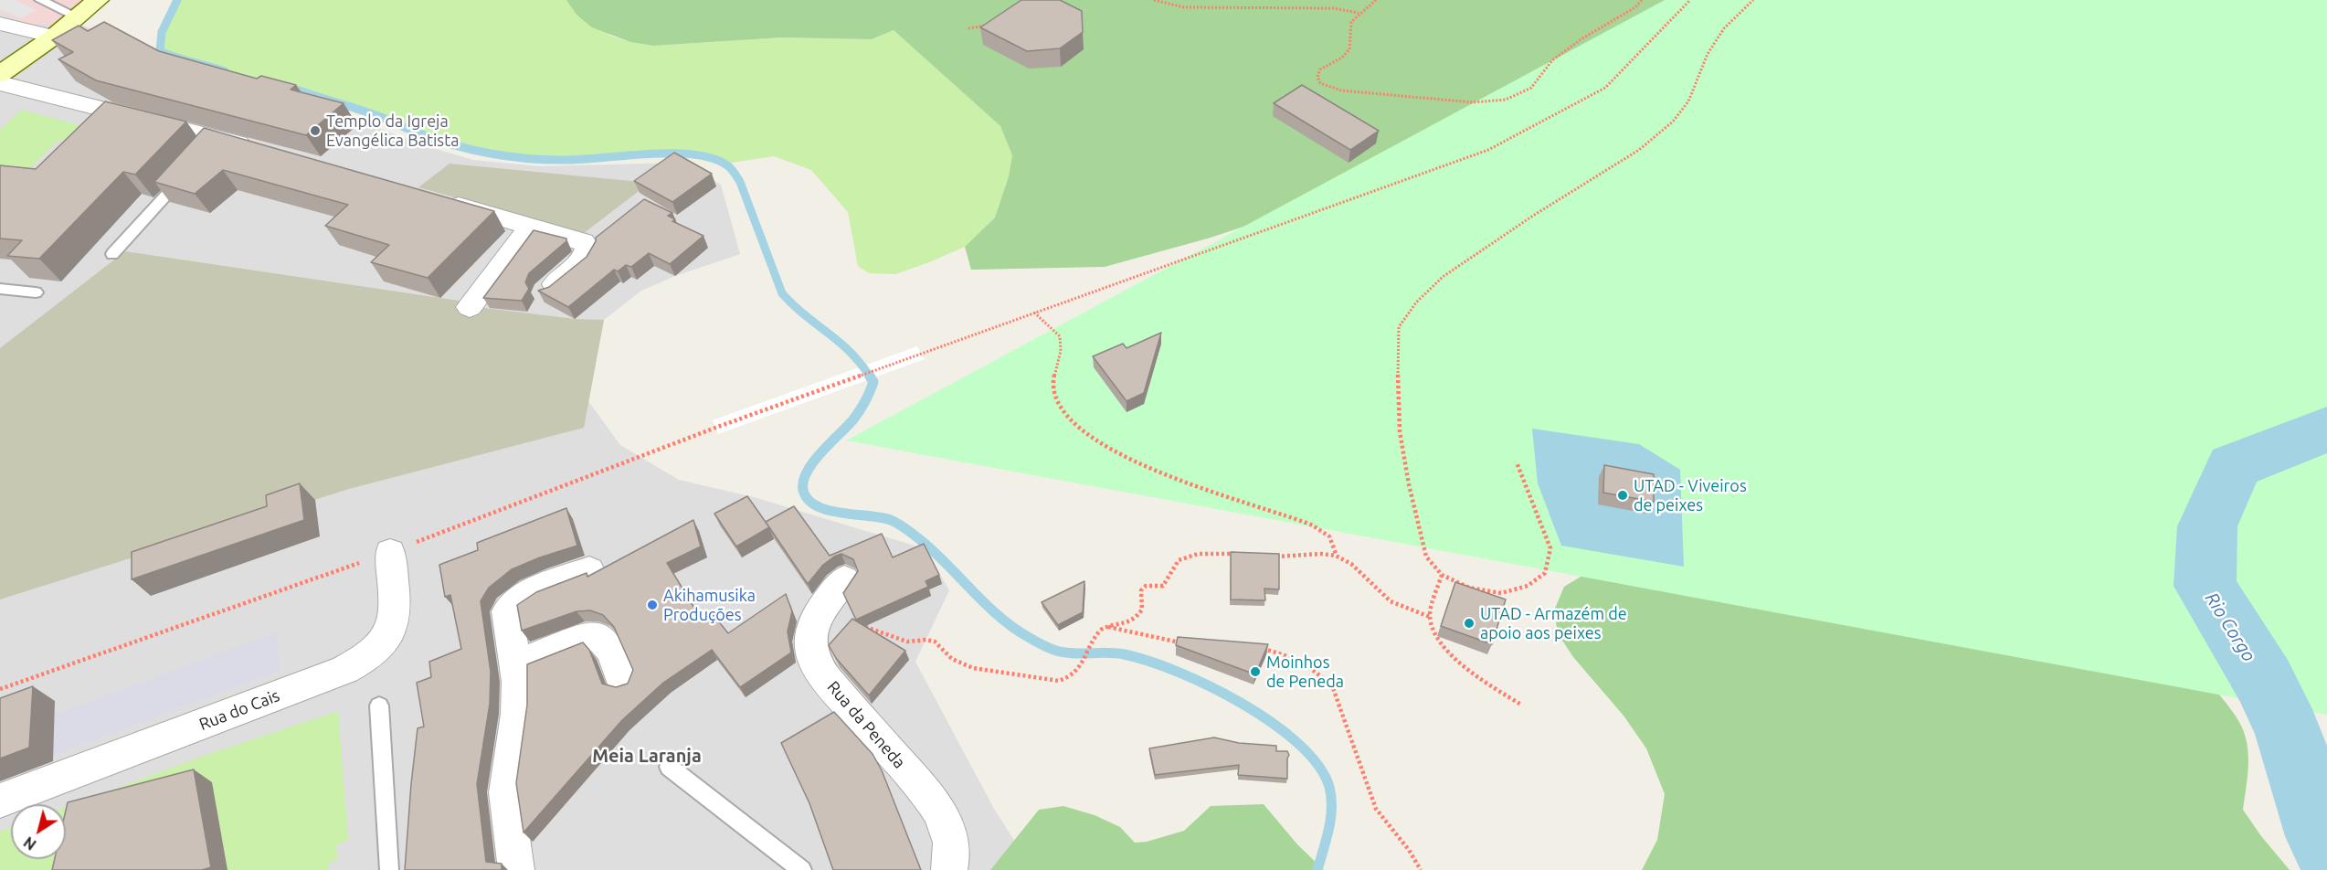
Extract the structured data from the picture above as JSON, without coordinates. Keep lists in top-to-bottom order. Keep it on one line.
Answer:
{"streets":{"street":["Rua do Cais","Rua da Peneda"]},"districts":["Meia Laranja"],"water":["Rio Corgo"],"places":["Templo da Igreja Evangélica Batista","UTAD - Viveiros de peixes","Akihamusika Produções","UTAD - Armazém de apoio aos peixes","Moinhos de Peneda"],"north":"bottom left"}
